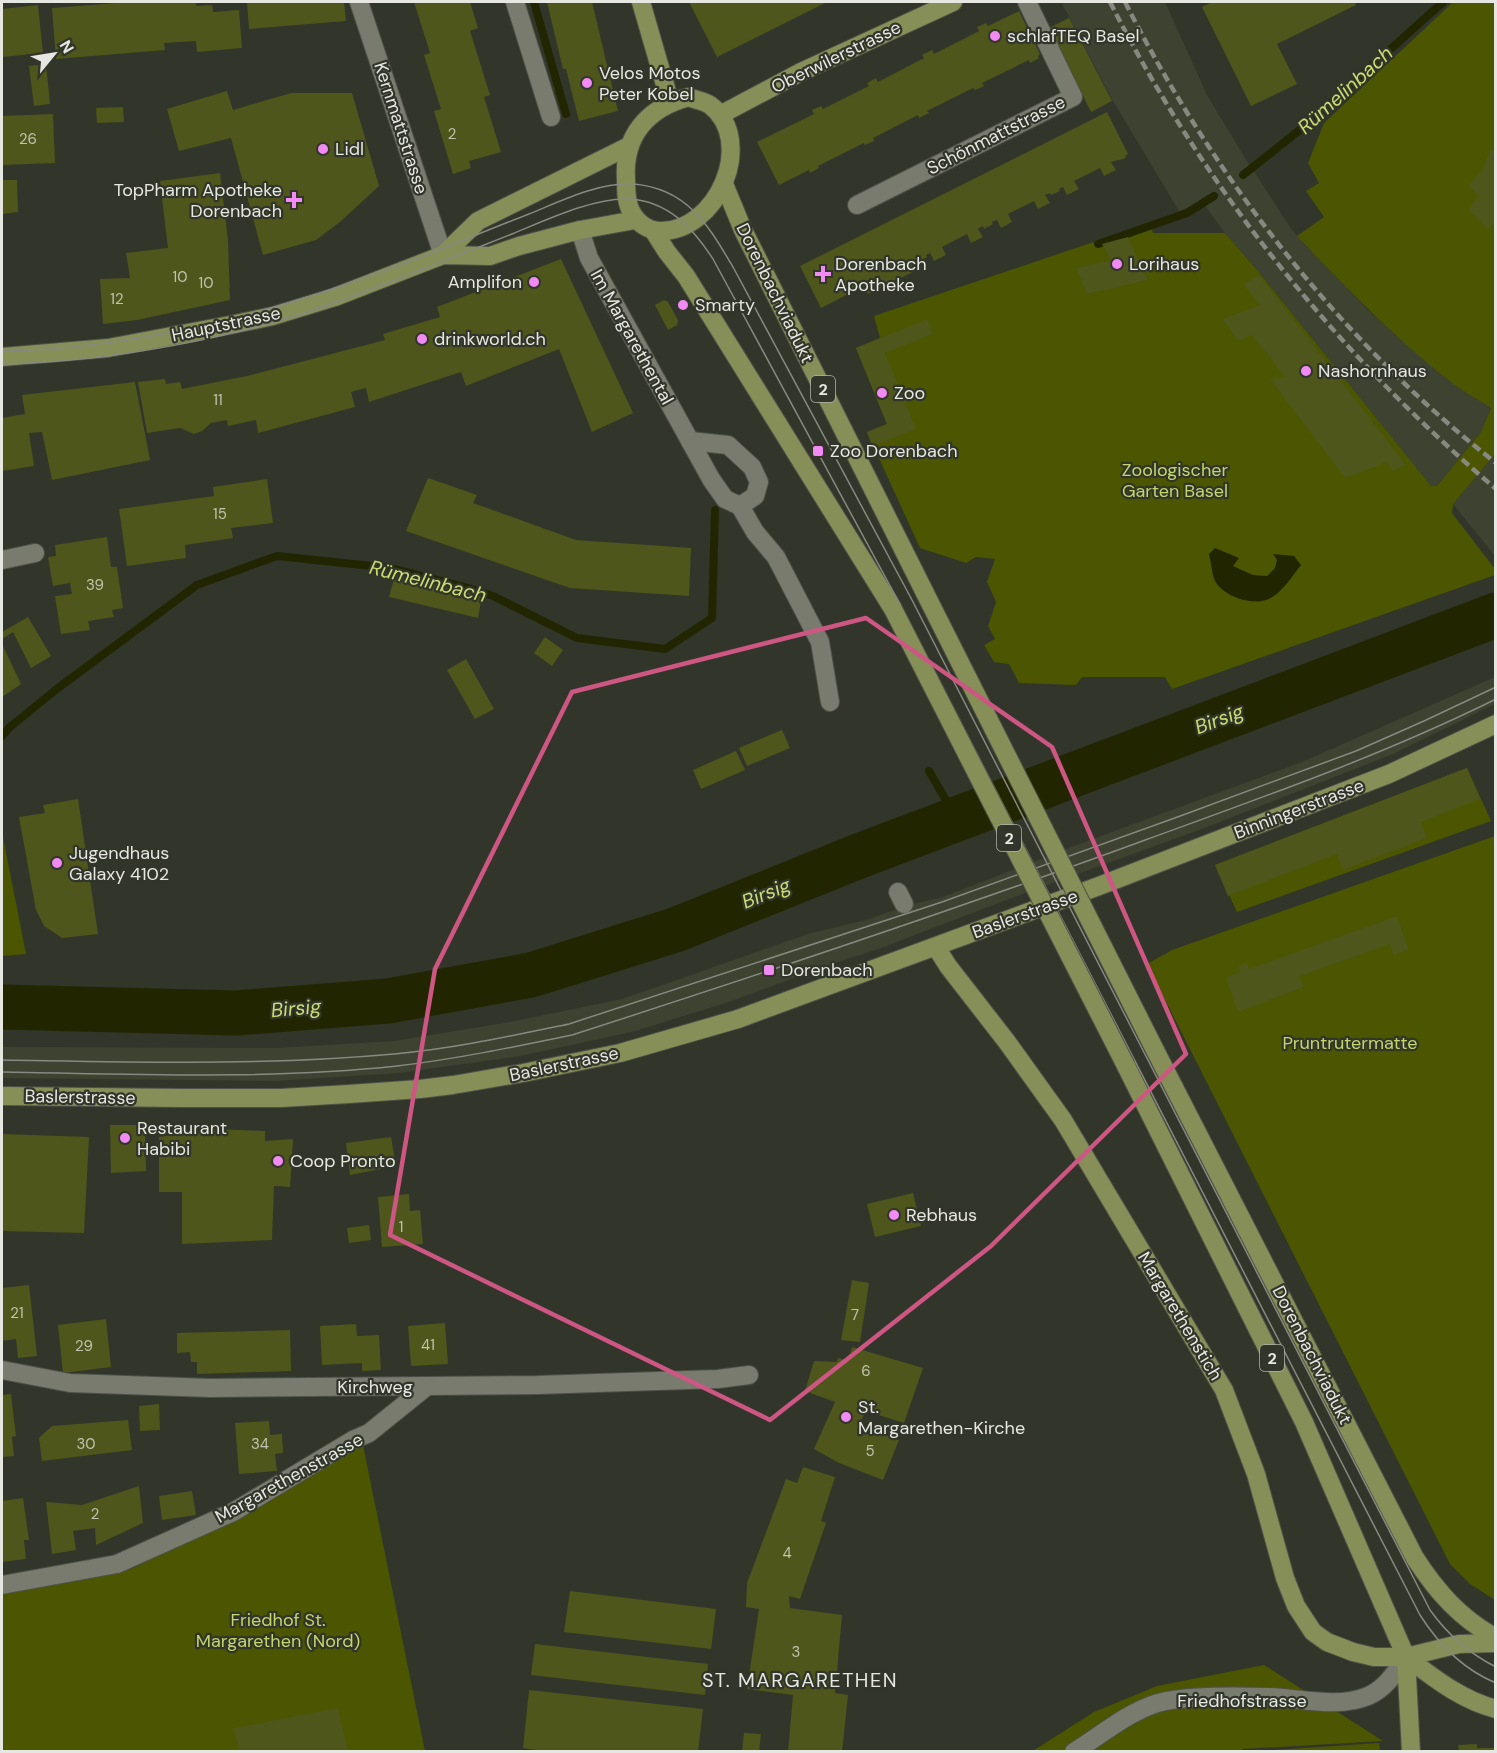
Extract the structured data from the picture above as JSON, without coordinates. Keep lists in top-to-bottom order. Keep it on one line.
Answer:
{"streets":{"main road":["Oberwilerstrasse","Dorenbachviadukt","Hauptstrasse","2","Binningerstrasse","Baslerstrasse","Margarethenstich"],"street":["Kernmattstrasse","Schönmattstrasse","Im Margarethental","Kirchweg","Margarethenstrasse","Friedhofstrasse"]},"crossings":[["Oberwilerstrasse","Dorenbachviadukt"],["Oberwilerstrasse","Hauptstrasse"],["Kernmattstrasse","Hauptstrasse"],["Dorenbachviadukt","Hauptstrasse"],["Dorenbachviadukt","2"],["Dorenbachviadukt","Margarethenstich"],["Dorenbachviadukt","Friedhofstrasse"],["Hauptstrasse","Im Margarethental"],["2","Margarethenstich"],["2","Friedhofstrasse"],["Binningerstrasse","Baslerstrasse"],["Baslerstrasse","Margarethenstich"],["Margarethenstich","Friedhofstrasse"],["Kirchweg","Margarethenstrasse"]],"districts":["ST. MARGARETHEN"],"water":["Rümelinbach","Birsig"],"parks":["Zoologischer Garten Basel","Pruntrutermatte","Friedhof St. Margarethen (Nord)"],"places":{"other":["schlafTEQ Basel","Velos Motos Peter Kobel","Lidl","Lorihaus","Amplifon","Smarty","drinkworld.ch","Nashornhaus","Zoo","Jugendhaus Galaxy 4102","Restaurant Habibi","Coop Pronto","Rebhaus","St. Margarethen-Kirche"],"health":["TopPharm Apotheke Dorenbach","Dorenbach Apotheke"],"transit":["Zoo Dorenbach","Dorenbach"]},"house_numbers":["2","26","10","10","12","11","15","39","1","21","7","41","29","6","30","34","5","2","4","3"],"north":"top right"}
